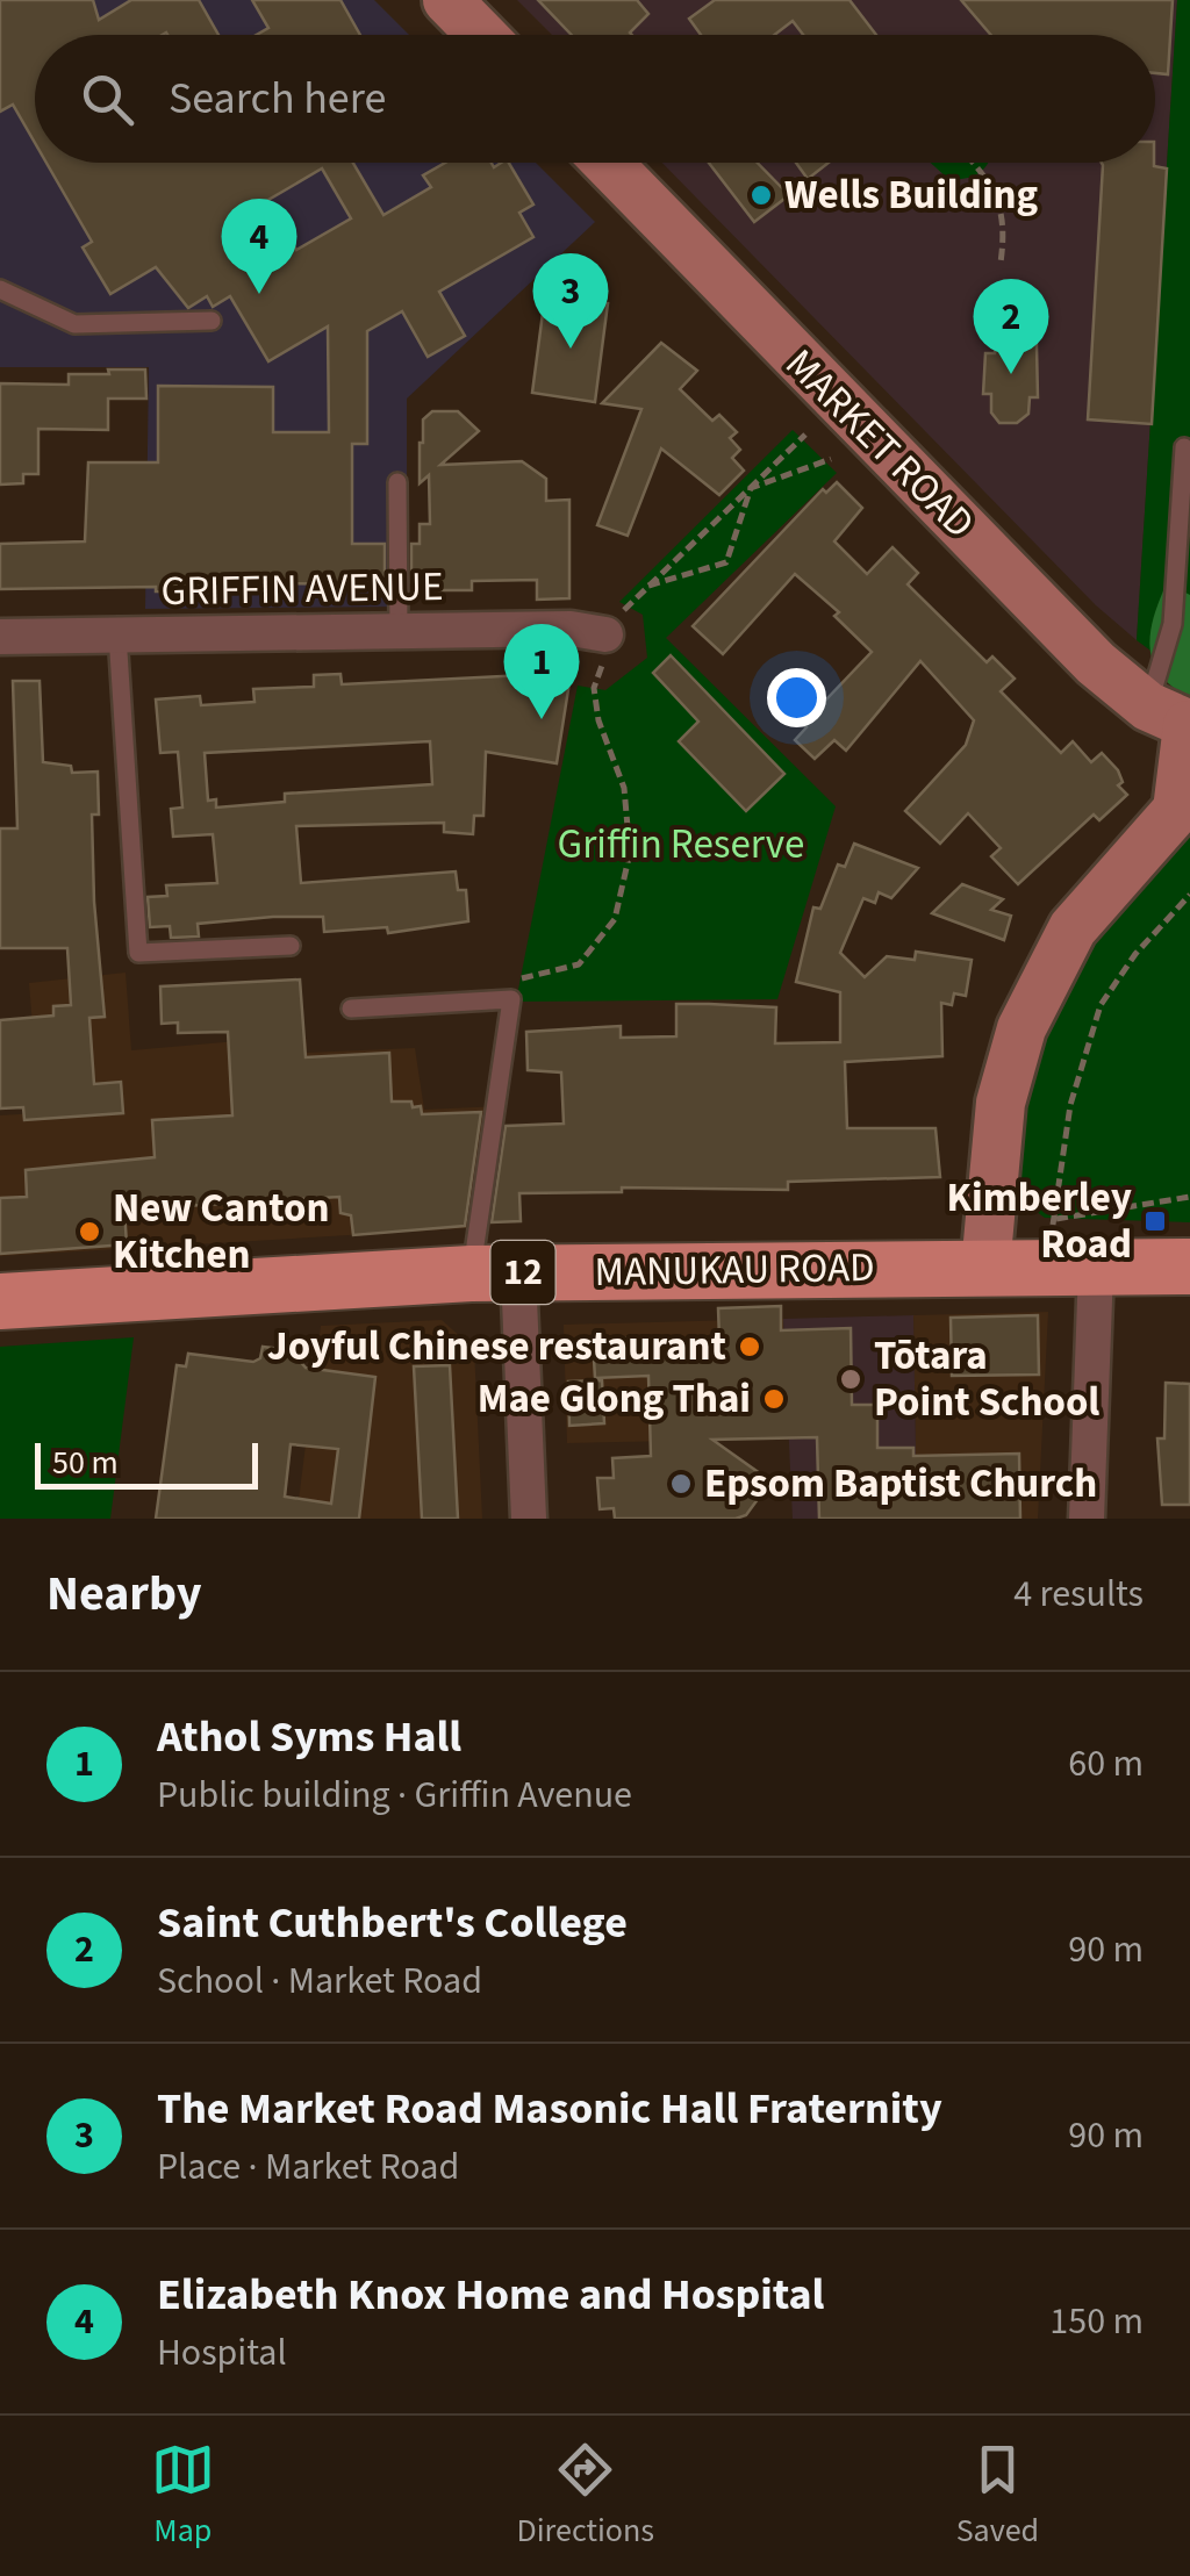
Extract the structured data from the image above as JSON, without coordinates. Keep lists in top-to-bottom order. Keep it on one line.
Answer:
{"streets":{"main road":["MARKET ROAD","MANUKAU ROAD","12"],"street":["GRIFFIN AVENUE"]},"parks":["Griffin Reserve"],"places":{"other":["Wells Building","New Canton Kitchen","Joyful Chinese restaurant","Tōtara Point School","Mae Glong Thai","Epsom Baptist Church"],"transit":["Kimberley Road"]},"scale_bar":"50 m","page":{"search":"Search here","pins":["4","3","2","1"],"scale":"50 m","heading":["Nearby","4 results"],"list":[{"mark":"1","name":"Athol Syms Hall","note":"Public building · Griffin Avenue","value":"60 m"},{"mark":"2","name":"Saint Cuthbert's College","note":"School · Market Road","value":"90 m"},{"mark":"3","name":"The Market Road Masonic Hall Fraternity","note":"Place · Market Road","value":"90 m"},{"mark":"4","name":"Elizabeth Knox Home and Hospital","note":"Hospital","value":"150 m"}],"nav":["Map","Directions","Saved"]}}
